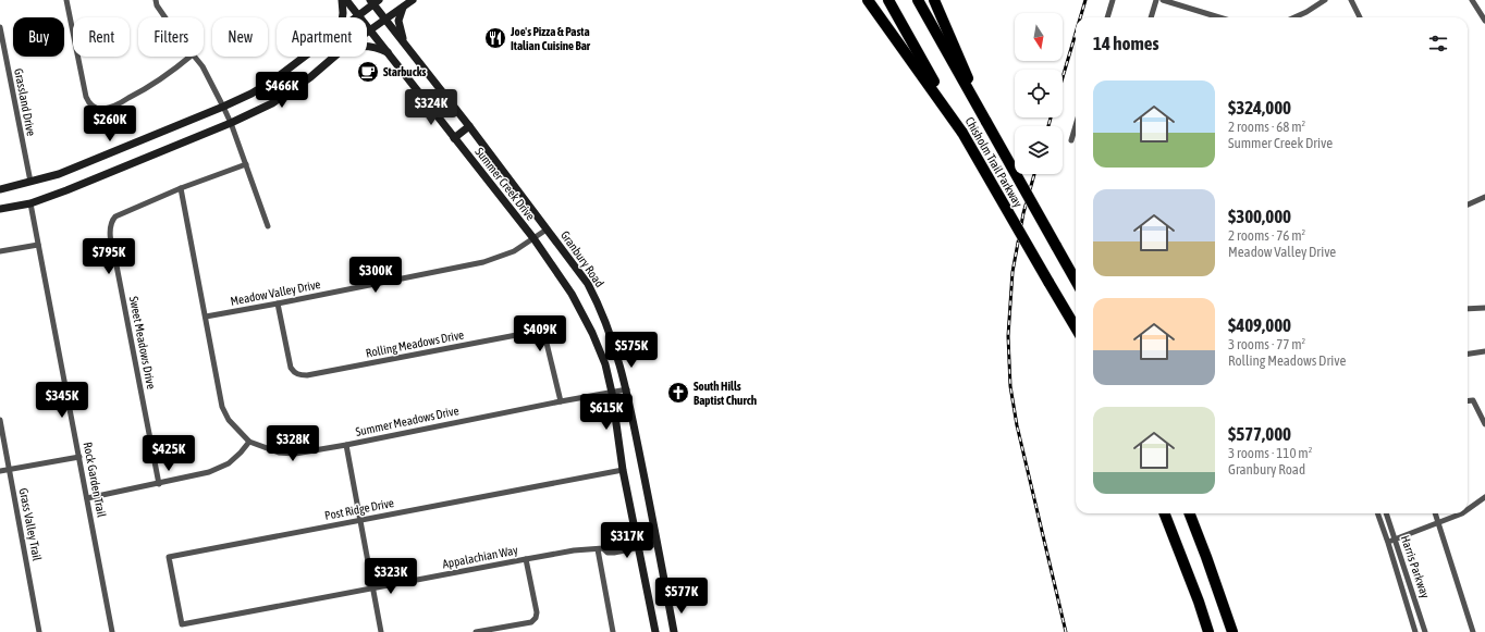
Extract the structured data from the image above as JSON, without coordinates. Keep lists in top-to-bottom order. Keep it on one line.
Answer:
{"streets":{"highway":["Chisholm Trail Parkway"],"main road":["Summer Creek Drive","Granbury Road"],"street":["Grassland Drive","Meadow Valley Drive","Sweet Meadows Drive","Rolling Meadows Drive","Summer Meadows Drive","Rock Garden Trail","Post Ridge Drive","Grass Valley Trail","Appalachian Way","Harris Parkway"]},"crossings":[["Summer Creek Drive","Granbury Road"],["Summer Creek Drive","Meadow Valley Drive"],["Granbury Road","Meadow Valley Drive"],["Granbury Road","Summer Meadows Drive"],["Granbury Road","Appalachian Way"],["Meadow Valley Drive","Rolling Meadows Drive"],["Meadow Valley Drive","Summer Meadows Drive"],["Sweet Meadows Drive","Summer Meadows Drive"],["Rolling Meadows Drive","Summer Meadows Drive"],["Post Ridge Drive","Appalachian Way"]],"places":{"restaurant":["Joe's Pizza & Pasta Italian Cuisine Bar"],"cafe":["Starbucks"],"church":["South Hills Baptist Church"]},"north":"bottom","page":{"chip":["Buy","Rent","Filters","New","Apartment"],"heading":"14 homes","list":[{"name":"$324,000","note":"2 rooms · 68 m² · Summer Creek Drive"},{"name":"$300,000","note":"2 rooms · 76 m² · Meadow Valley Drive"},{"name":"$409,000","note":"3 rooms · 77 m² · Rolling Meadows Drive"},{"name":"$577,000","note":"3 rooms · 110 m² · Granbury Road"}],"price":["$466K","$324K","$260K","$795K","$300K","$409K","$575K","$345K","$615K","$328K","$425K","$317K","$323K","$577K"]}}
